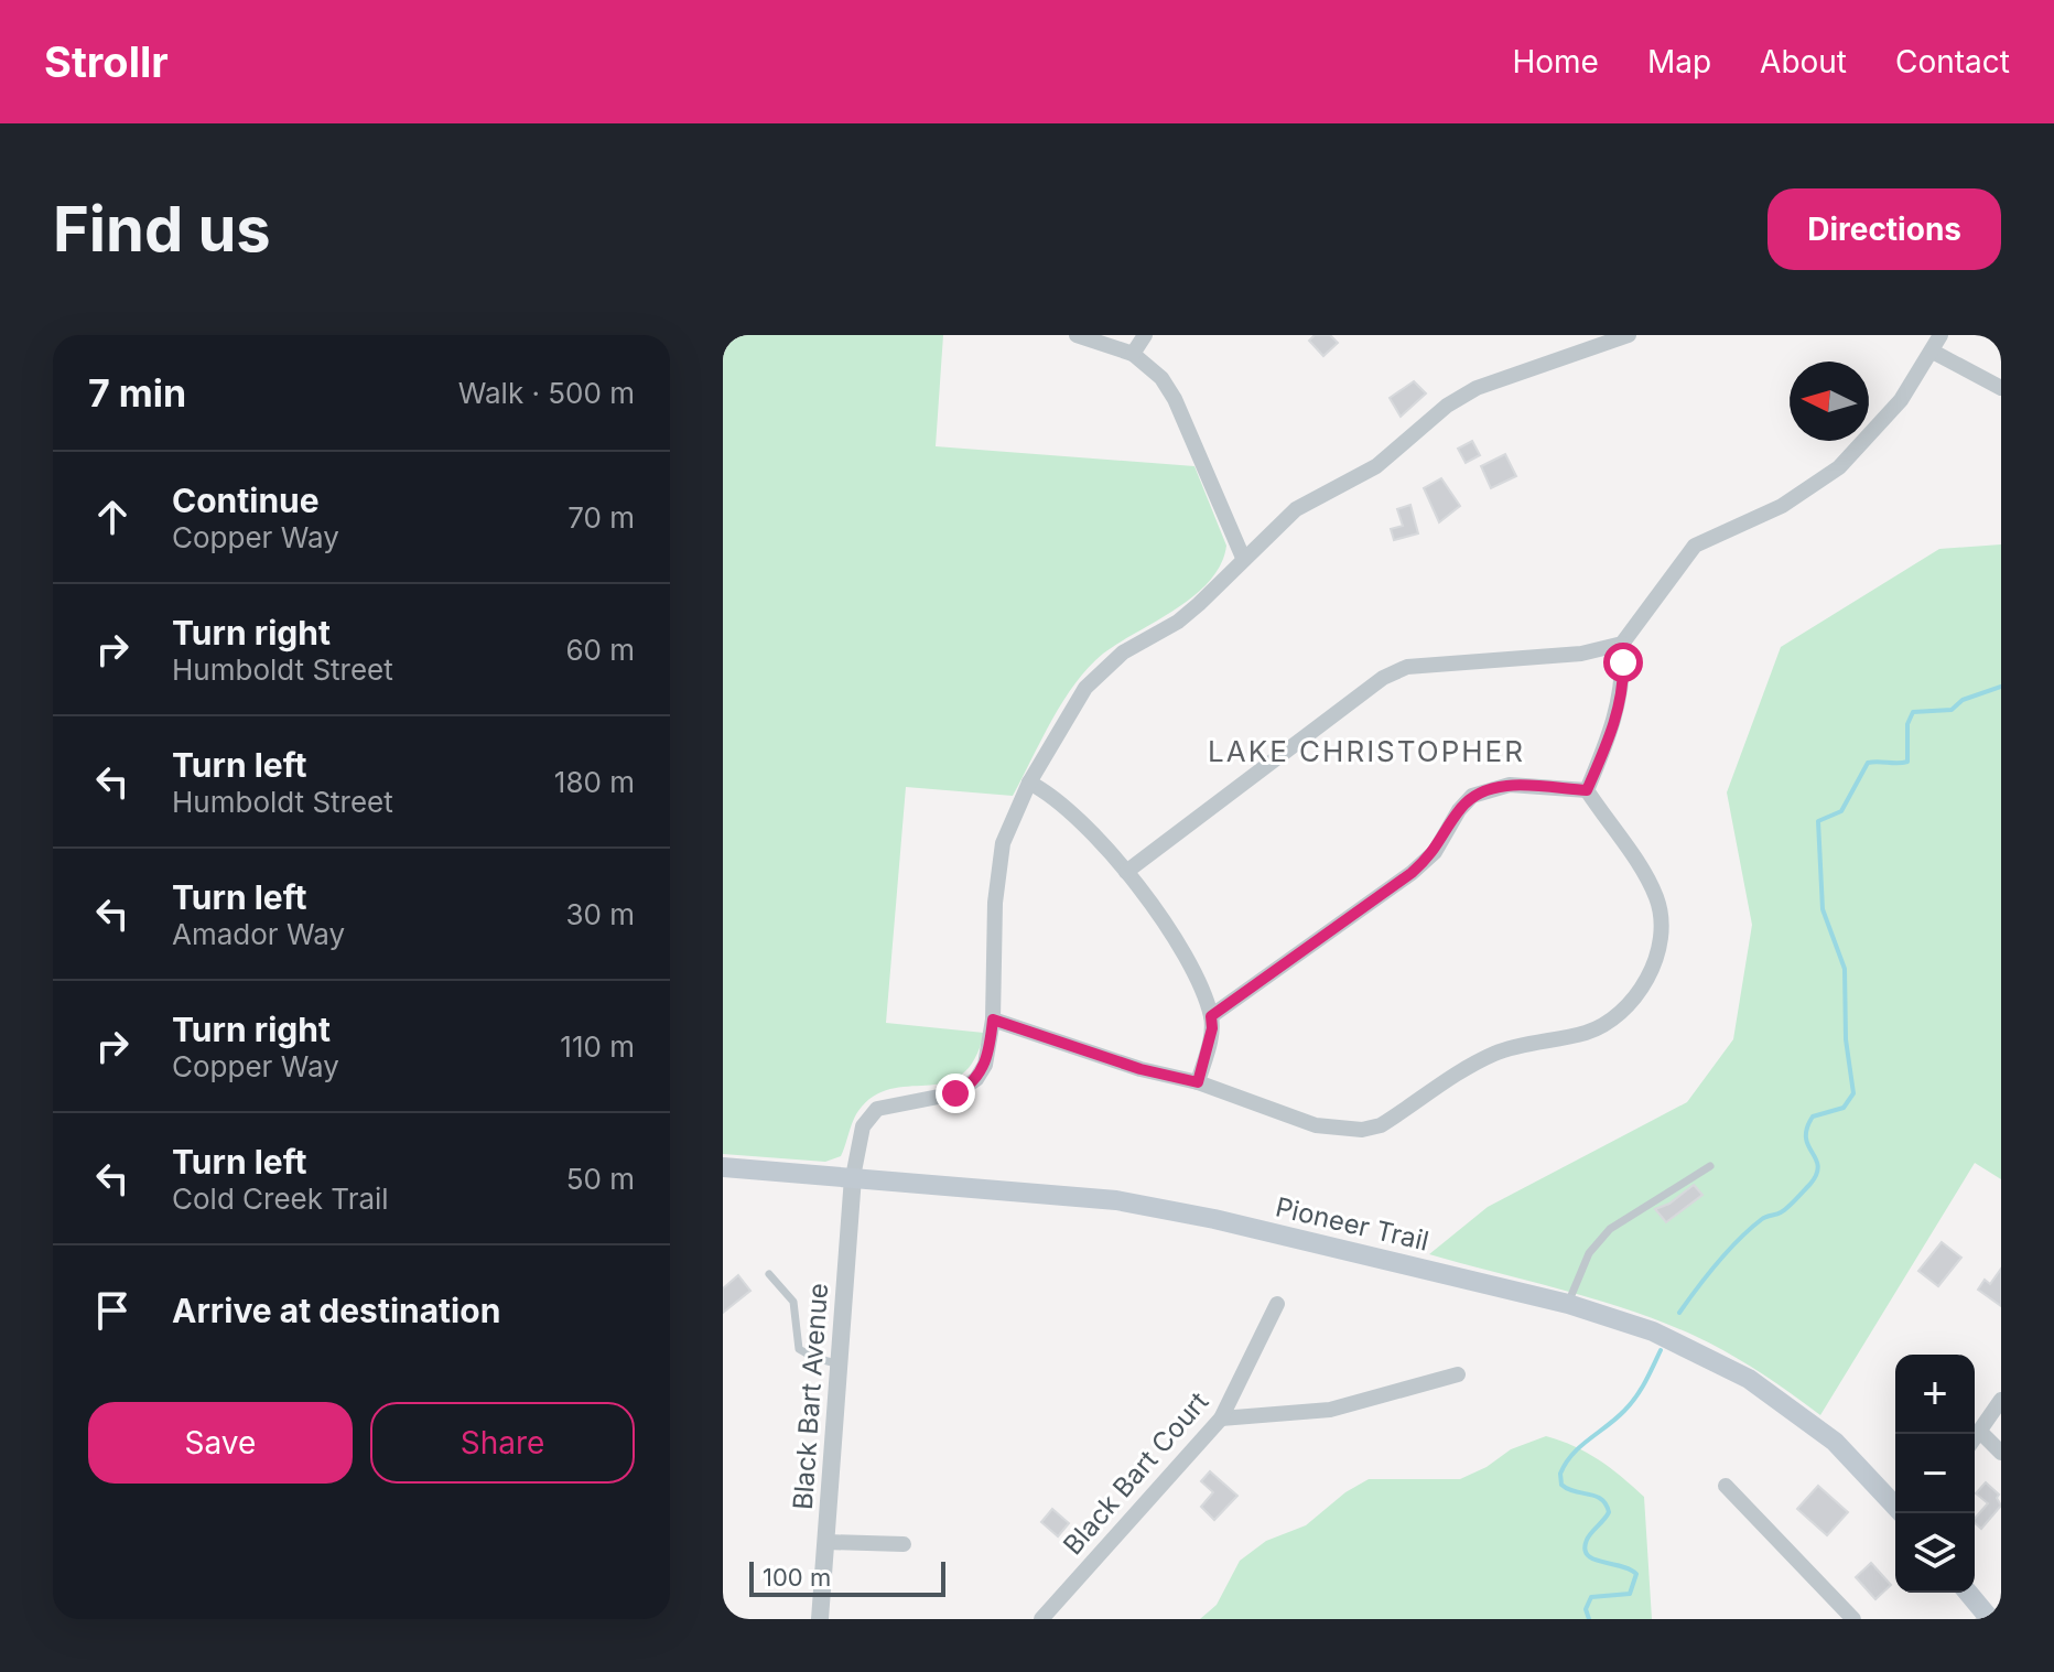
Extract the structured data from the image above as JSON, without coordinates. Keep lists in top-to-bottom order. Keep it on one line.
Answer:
{"streets":{"main road":["Pioneer Trail"],"street":["Black Bart Avenue","Black Bart Court"]},"crossings":[["Pioneer Trail","Black Bart Avenue"]],"districts":["LAKE CHRISTOPHER"],"scale_bar":"100 m","north":"left","page":{"header":"Strollr","nav":["Home","Map","About","Contact"],"buttons":["Directions",["Save","Share"]],"title":"Find us","heading":["7 min","Walk · 500 m"],"list":[["Continue","Copper Way","70 m"],["Turn right","Humboldt Street","60 m"],["Turn left","Humboldt Street","180 m"],["Turn left","Amador Way","30 m"],["Turn right","Copper Way","110 m"],["Turn left","Cold Creek Trail","50 m"],"Arrive at destination"],"map_buttons":["+","−"],"scale":"100 m"}}
